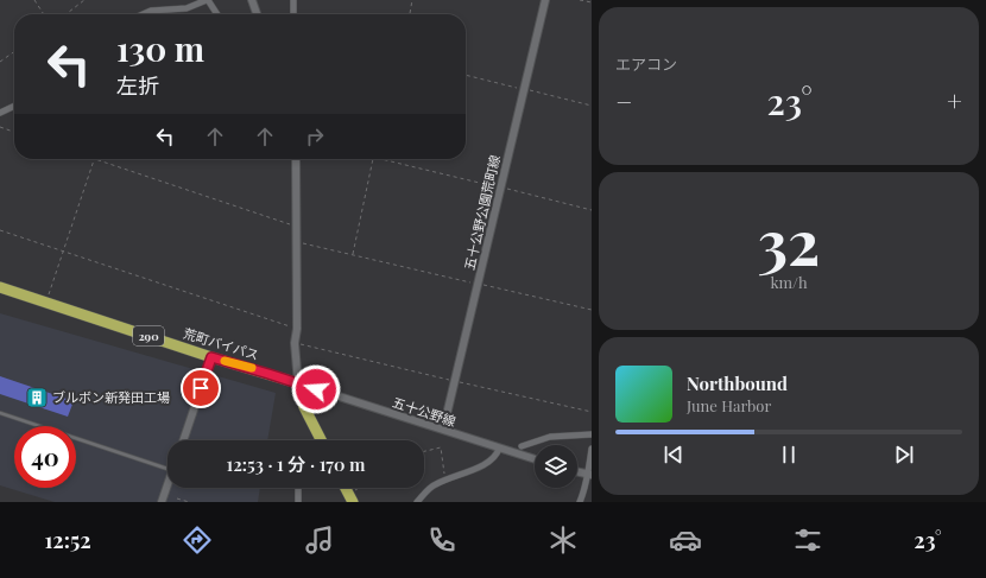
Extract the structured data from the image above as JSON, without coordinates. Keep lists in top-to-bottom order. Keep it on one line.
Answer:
{"streets":{"highway":["290","荒町バイパス"],"street":["五十公野公園荒町線","五十公野線"]},"crossings":[["五十公野公園荒町線","五十公野線"],["荒町バイパス","五十公野線"]],"places":{"building":["ブルボン新発田工場"]},"page":{"tile":["エアコン",["32","km/h"]],"turn":["130 m","左折"],"heat":["−","23°","+"],"song":["Northbound","June Harbor"],"limit":"40","trip":"12:53 · 1 分 · 170 m","tabs":["12:52","23°"]}}
